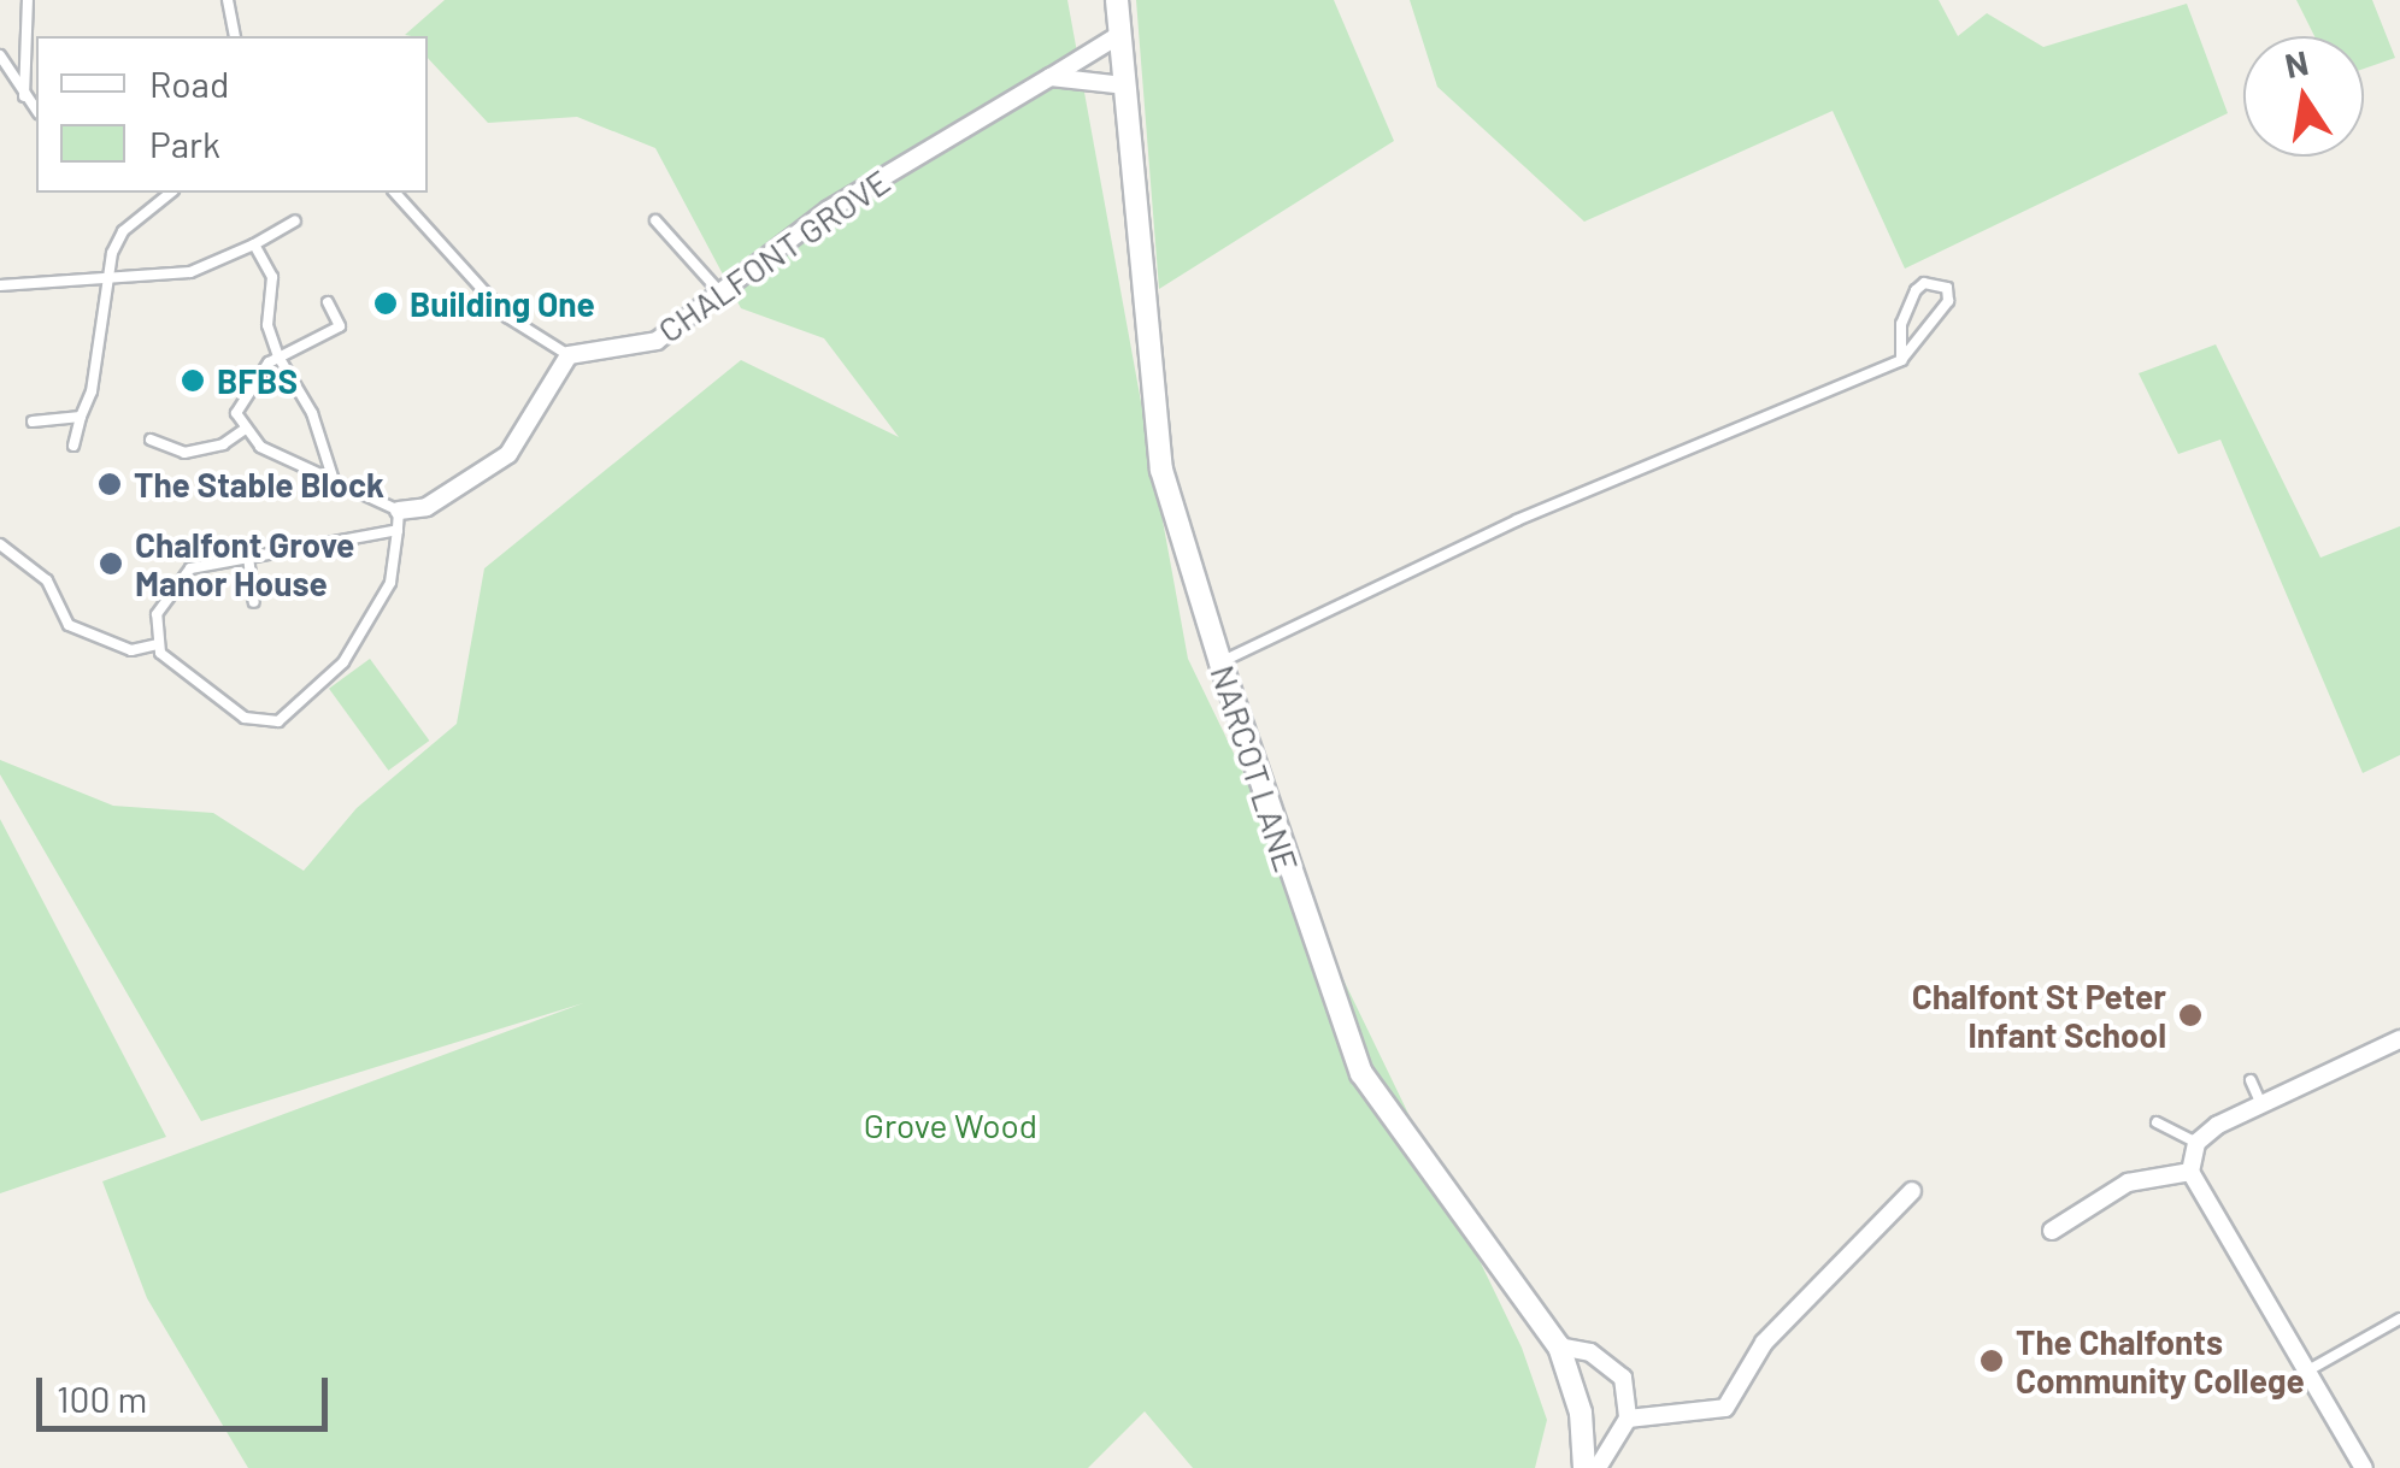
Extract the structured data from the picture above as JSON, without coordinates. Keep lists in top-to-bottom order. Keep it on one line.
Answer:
{"streets":{"street":["CHALFONT GROVE","NARCOT LANE"]},"crossings":[["CHALFONT GROVE","NARCOT LANE"]],"parks":["Grove Wood"],"places":["Building One","BFBS","The Stable Block","Chalfont Grove Manor House","Chalfont St Peter Infant School","The Chalfonts Community College"],"legend":["Road","Park"],"scale_bar":"100 m","north":"top"}
